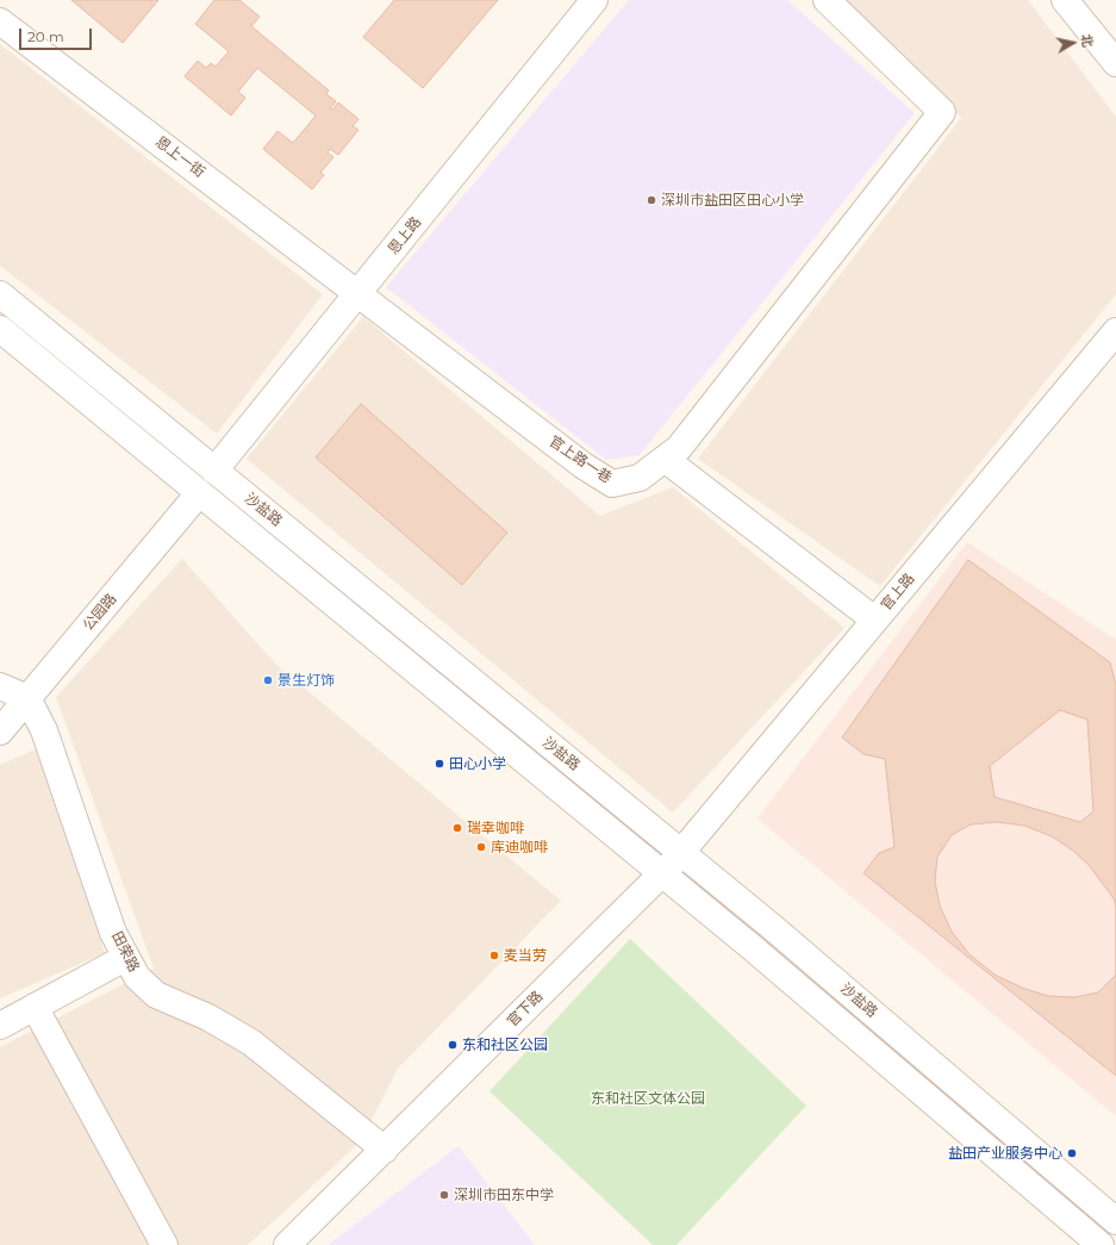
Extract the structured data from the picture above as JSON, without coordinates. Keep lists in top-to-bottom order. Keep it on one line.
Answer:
{"streets":{"street":["恩上一街","恩上路","官上路一巷","沙盐路","官上路","公园路","田荣路","官下路"]},"crossings":[["恩上一街","恩上路"],["恩上一街","官上路一巷"],["恩上路","官上路一巷"],["恩上路","沙盐路"],["沙盐路","官上路"],["沙盐路","公园路"],["沙盐路","官下路"],["官上路","官下路"],["公园路","田荣路"],["田荣路","官下路"]],"parks":["东和社区文体公园"],"places":["深圳市盐田区田心小学","景生灯饰","田心小学","瑞幸咖啡","库迪咖啡","麦当劳","东和社区公园","盐田产业服务中心","深圳市田东中学"],"scale_bar":"20 m","north":"right"}
